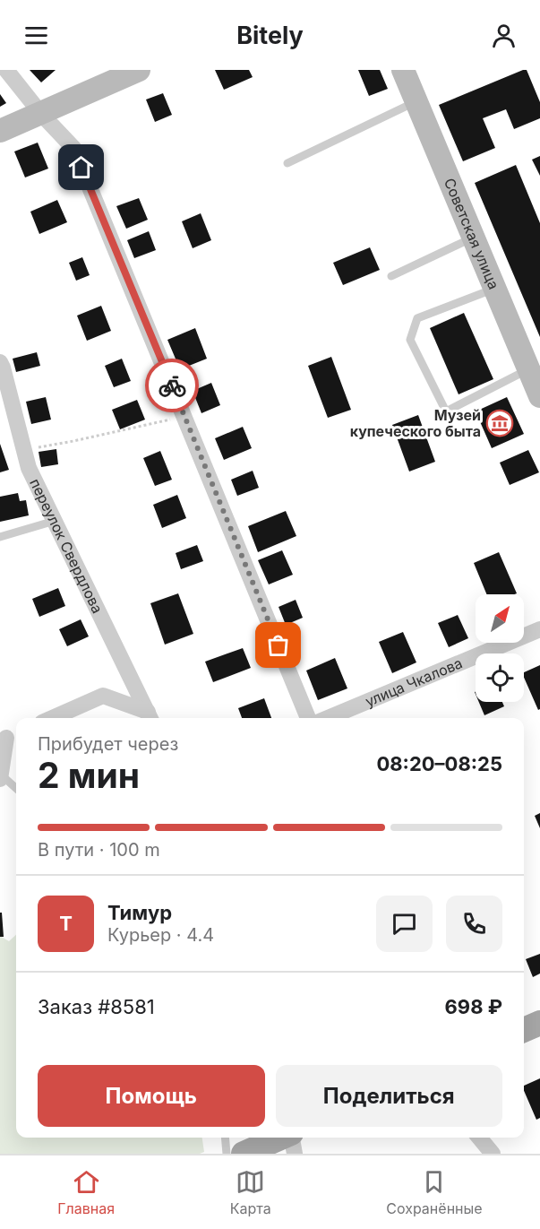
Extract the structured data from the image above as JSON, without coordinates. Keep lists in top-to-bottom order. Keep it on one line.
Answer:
{"streets":{"street":["Советская улица","переулок Свердлова","улица Чкалова"]},"places":{"museum":["Музей купеческого быта"]},"north":"top right","page":{"header":"Bitely","heading":["2 мин","Прибудет через","08:20–08:25"],"panel":["Тимур","Курьер · 4.4","Заказ #8581","698 ₽"],"bar":"В пути · 100 m","round":"Т","buttons":["Помощь","Поделиться"],"tabs":["Главная","Карта","Сохранённые"]}}
